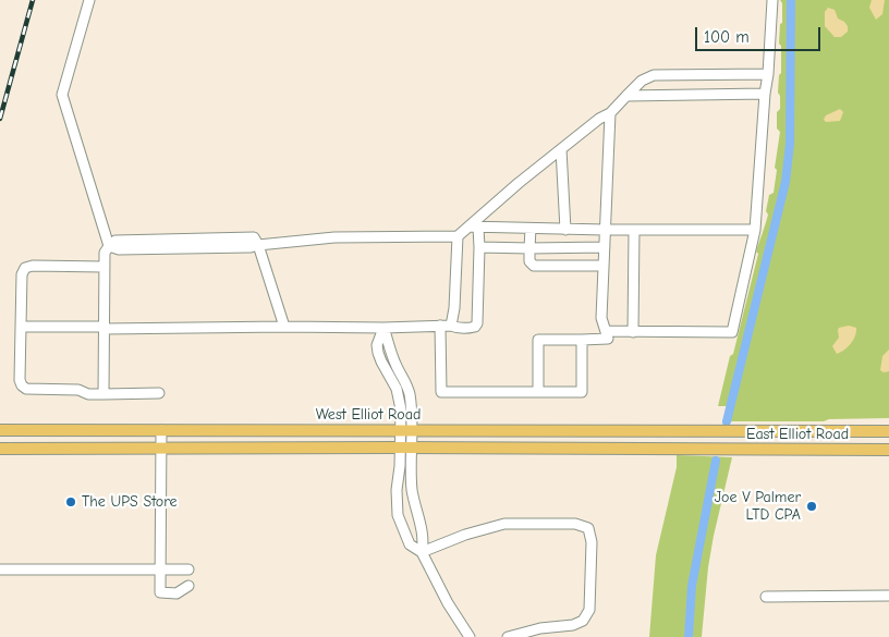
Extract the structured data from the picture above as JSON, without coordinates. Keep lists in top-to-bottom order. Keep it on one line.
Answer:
{"streets":{"main road":["West Elliot Road","East Elliot Road"]},"crossings":[["West Elliot Road","East Elliot Road"]],"places":["The UPS Store","Joe V Palmer LTD CPA"],"scale_bar":"100 m"}
